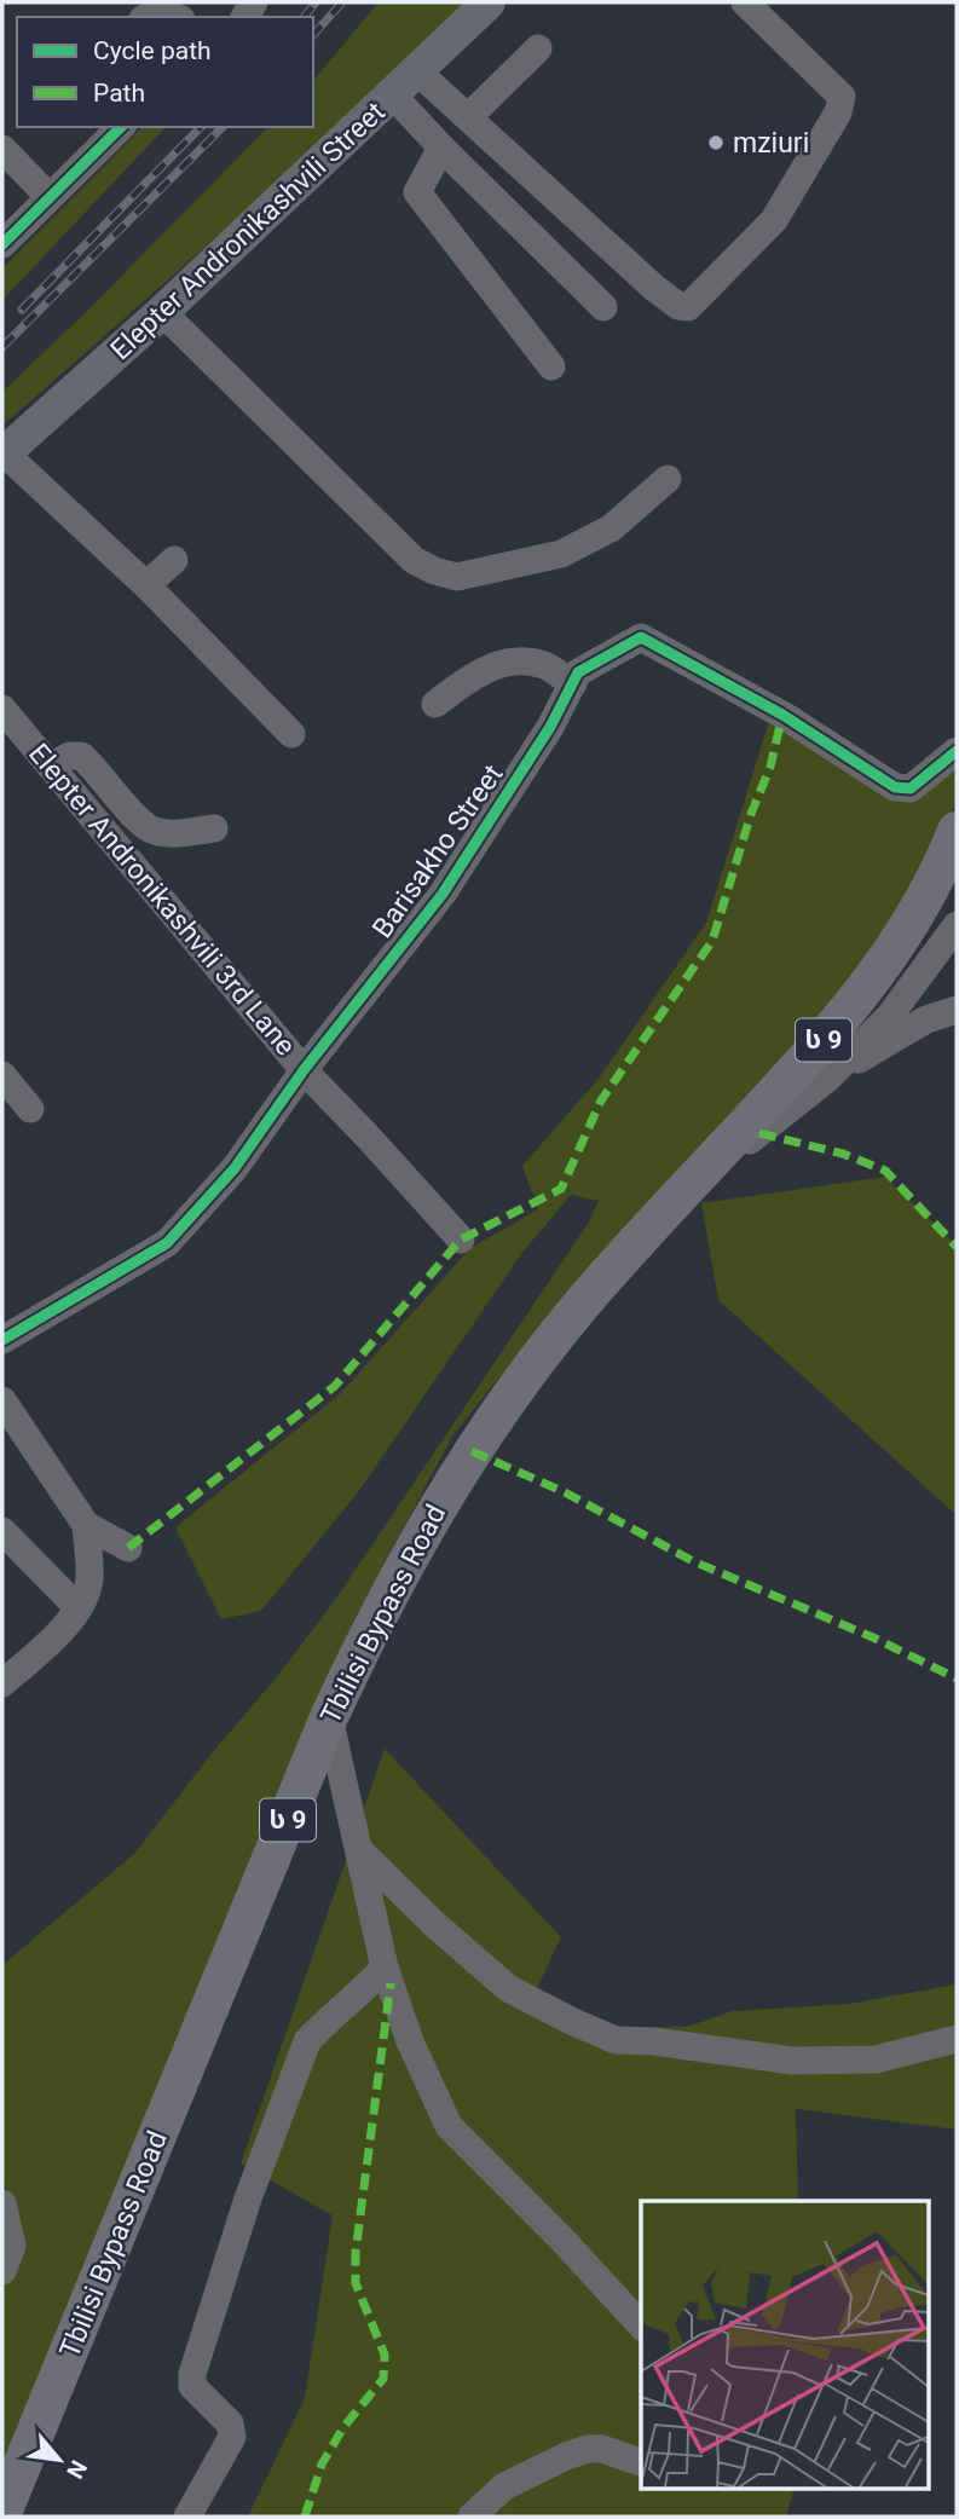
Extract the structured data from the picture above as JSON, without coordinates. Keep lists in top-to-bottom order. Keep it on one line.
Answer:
{"streets":{"highway":["ს 9","Tbilisi Bypass Road"],"main road":["Elepter Andronikashvili Street"],"street":["Barisakho Street","Elepter Andronikashvili 3rd Lane"]},"crossings":[["Barisakho Street","Elepter Andronikashvili 3rd Lane"]],"places":["mziuri"],"legend":["Cycle path","Path"],"north":"bottom right"}
